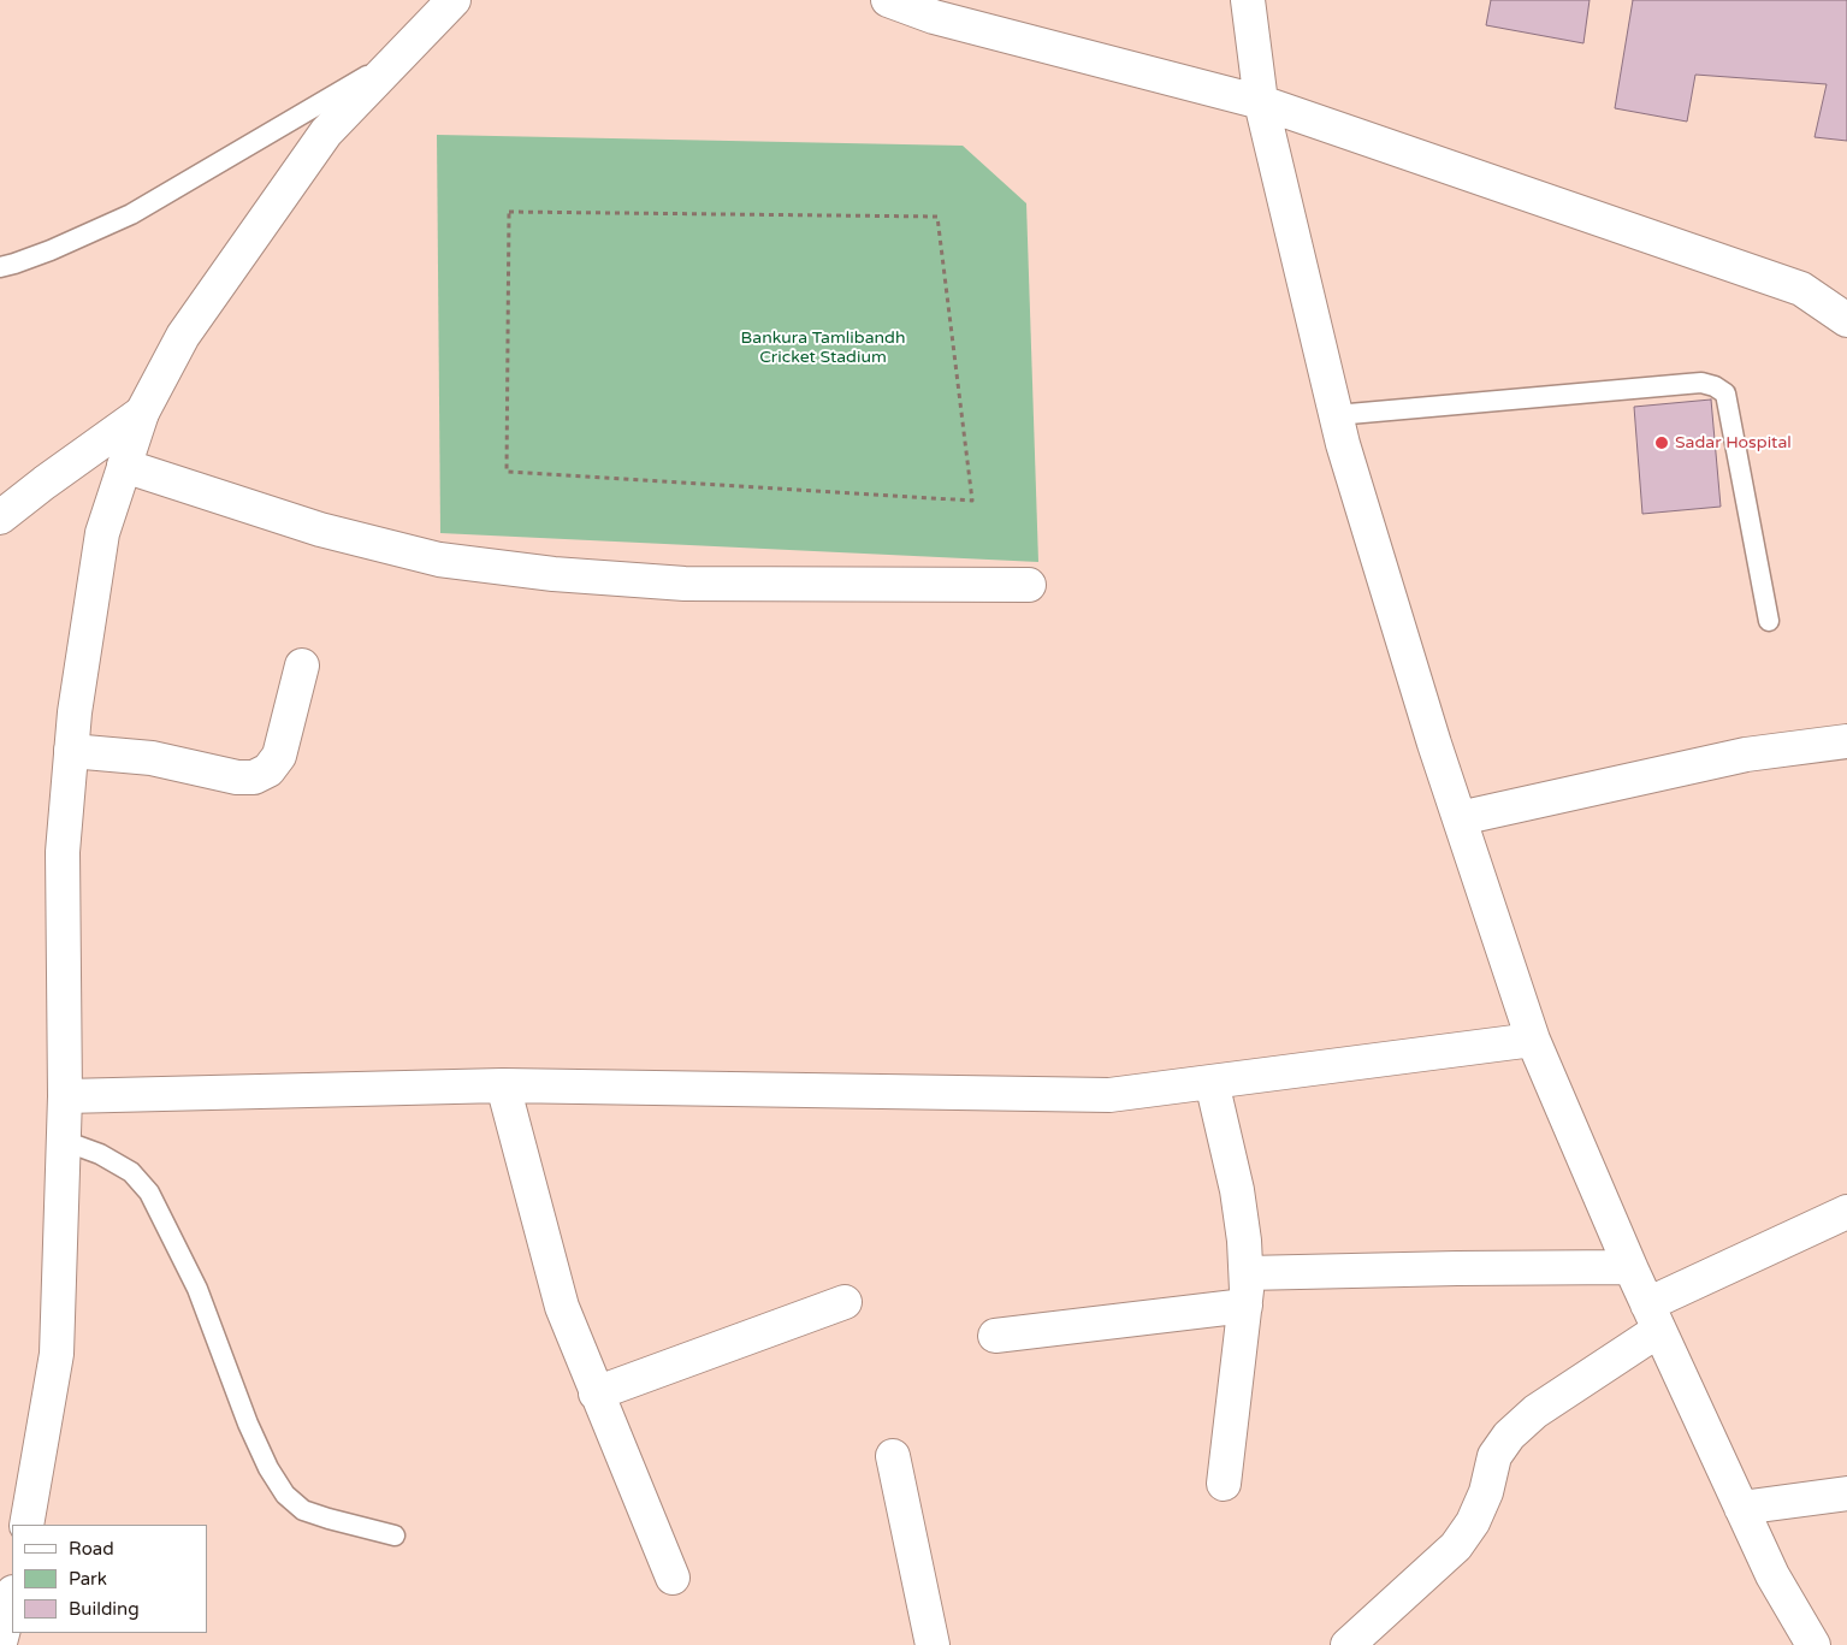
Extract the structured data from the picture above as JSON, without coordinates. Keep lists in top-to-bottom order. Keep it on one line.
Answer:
{"parks":["Bankura Tamlibandh Cricket Stadium"],"places":["Sadar Hospital"],"legend":["Road","Park","Building"]}
